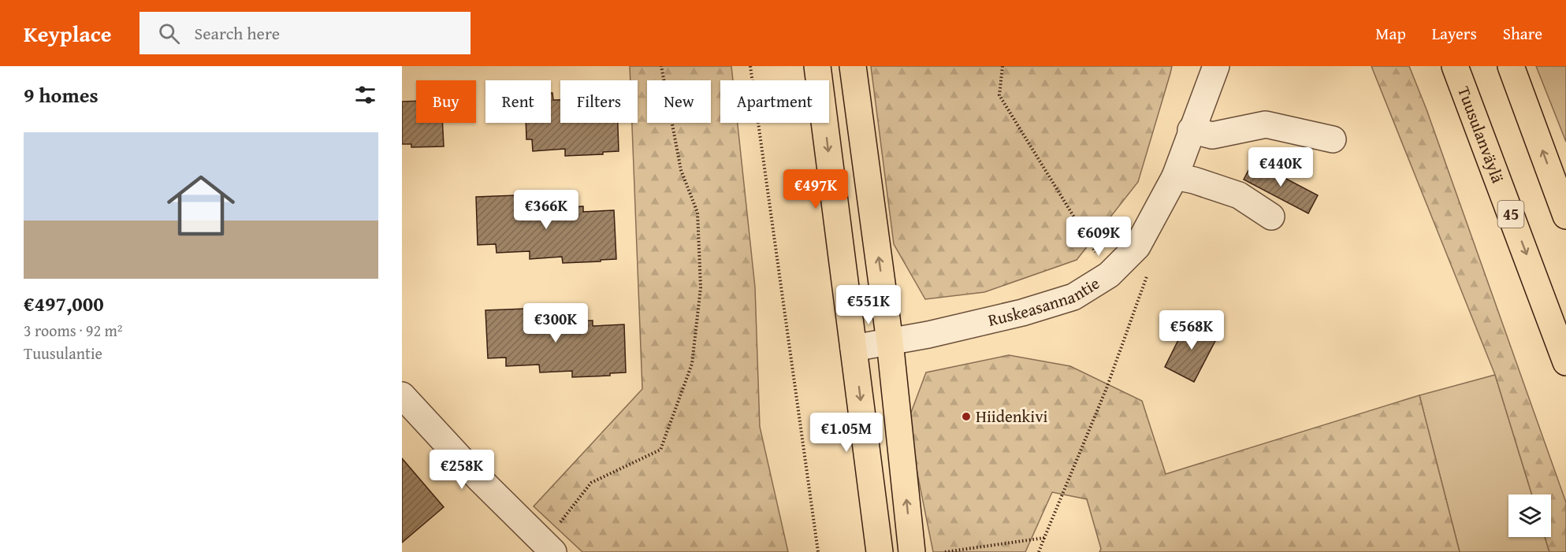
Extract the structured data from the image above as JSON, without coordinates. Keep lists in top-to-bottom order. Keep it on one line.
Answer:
{"streets":{"main road":["Tuusulanväylä","45"],"street":["Ruskeasannantie"]},"places":["Hiidenkivi"],"page":{"header":"Keyplace","search":"Search here","nav":["Map","Layers","Share"],"heading":"9 homes","chip":["Buy","Rent","Filters","New","Apartment"],"list":[{"name":"€497,000","note":"3 rooms · 92 m² · Tuusulantie"}],"price":["€440K","€497K","€366K","€609K","€551K","€300K","€568K","€1.05M","€258K"]}}
